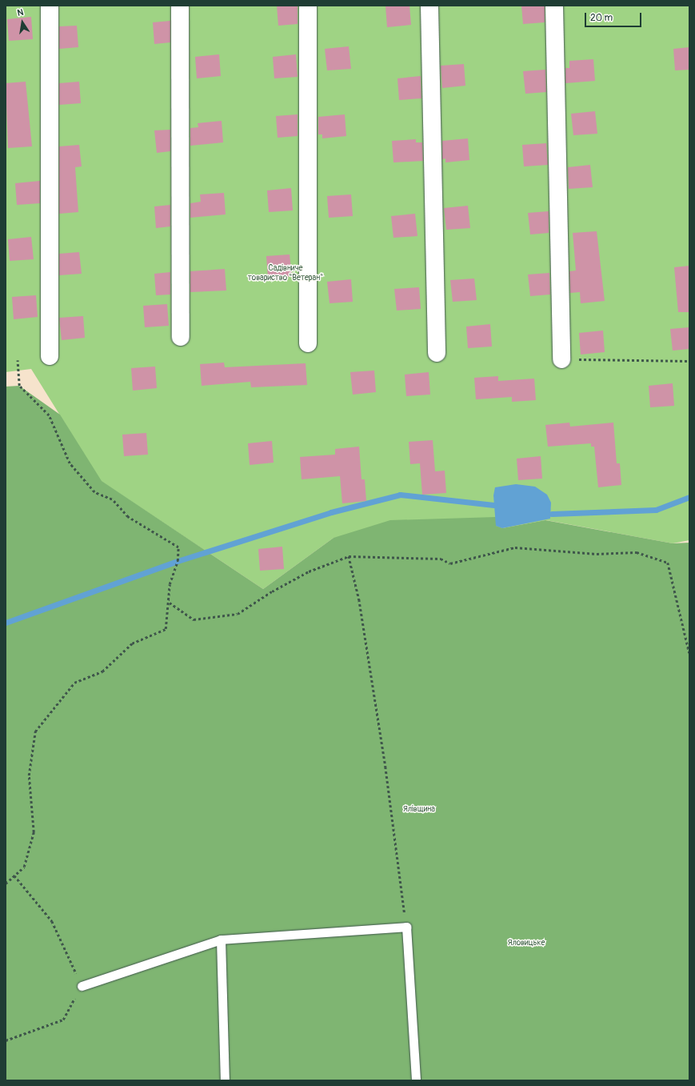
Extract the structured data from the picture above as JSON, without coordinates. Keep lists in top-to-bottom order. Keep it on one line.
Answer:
{"parks":["Садівниче товариство \"Ветеран\"","Ялівщина","Яловицьке"],"scale_bar":"20 m","north":"top"}
